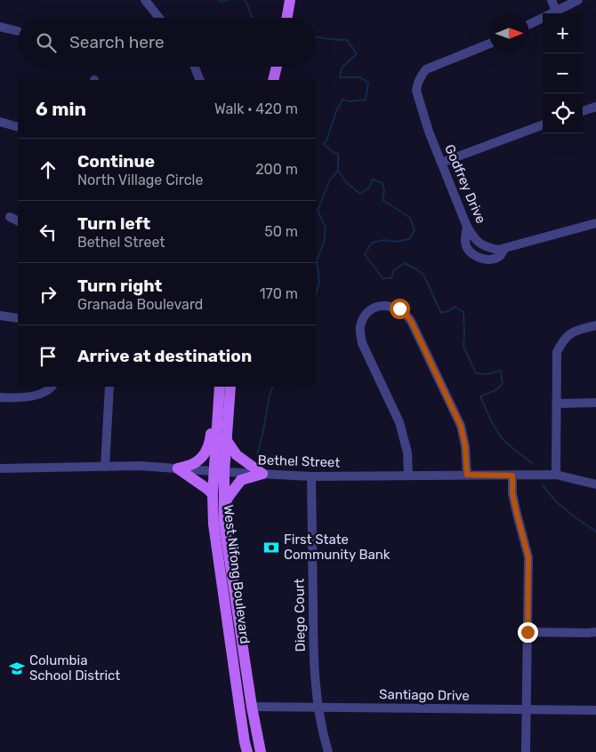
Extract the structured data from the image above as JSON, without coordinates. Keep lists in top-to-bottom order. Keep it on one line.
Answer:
{"streets":{"main road":["West Nifong Boulevard"],"street":["Godfrey Drive","Bethel Street","Diego Court","Santiago Drive"]},"crossings":[["Bethel Street","West Nifong Boulevard"],["Bethel Street","Diego Court"],["West Nifong Boulevard","Santiago Drive"],["Diego Court","Santiago Drive"]],"places":{"bank":["First State Community Bank"],"school or university":["Columbia School District"]},"north":"right","page":{"map_buttons":["+","−"],"search":"Search here","heading":["6 min","Walk · 420 m"],"list":[["Continue","North Village Circle","200 m"],["Turn left","Bethel Street","50 m"],["Turn right","Granada Boulevard","170 m"],"Arrive at destination"]}}
